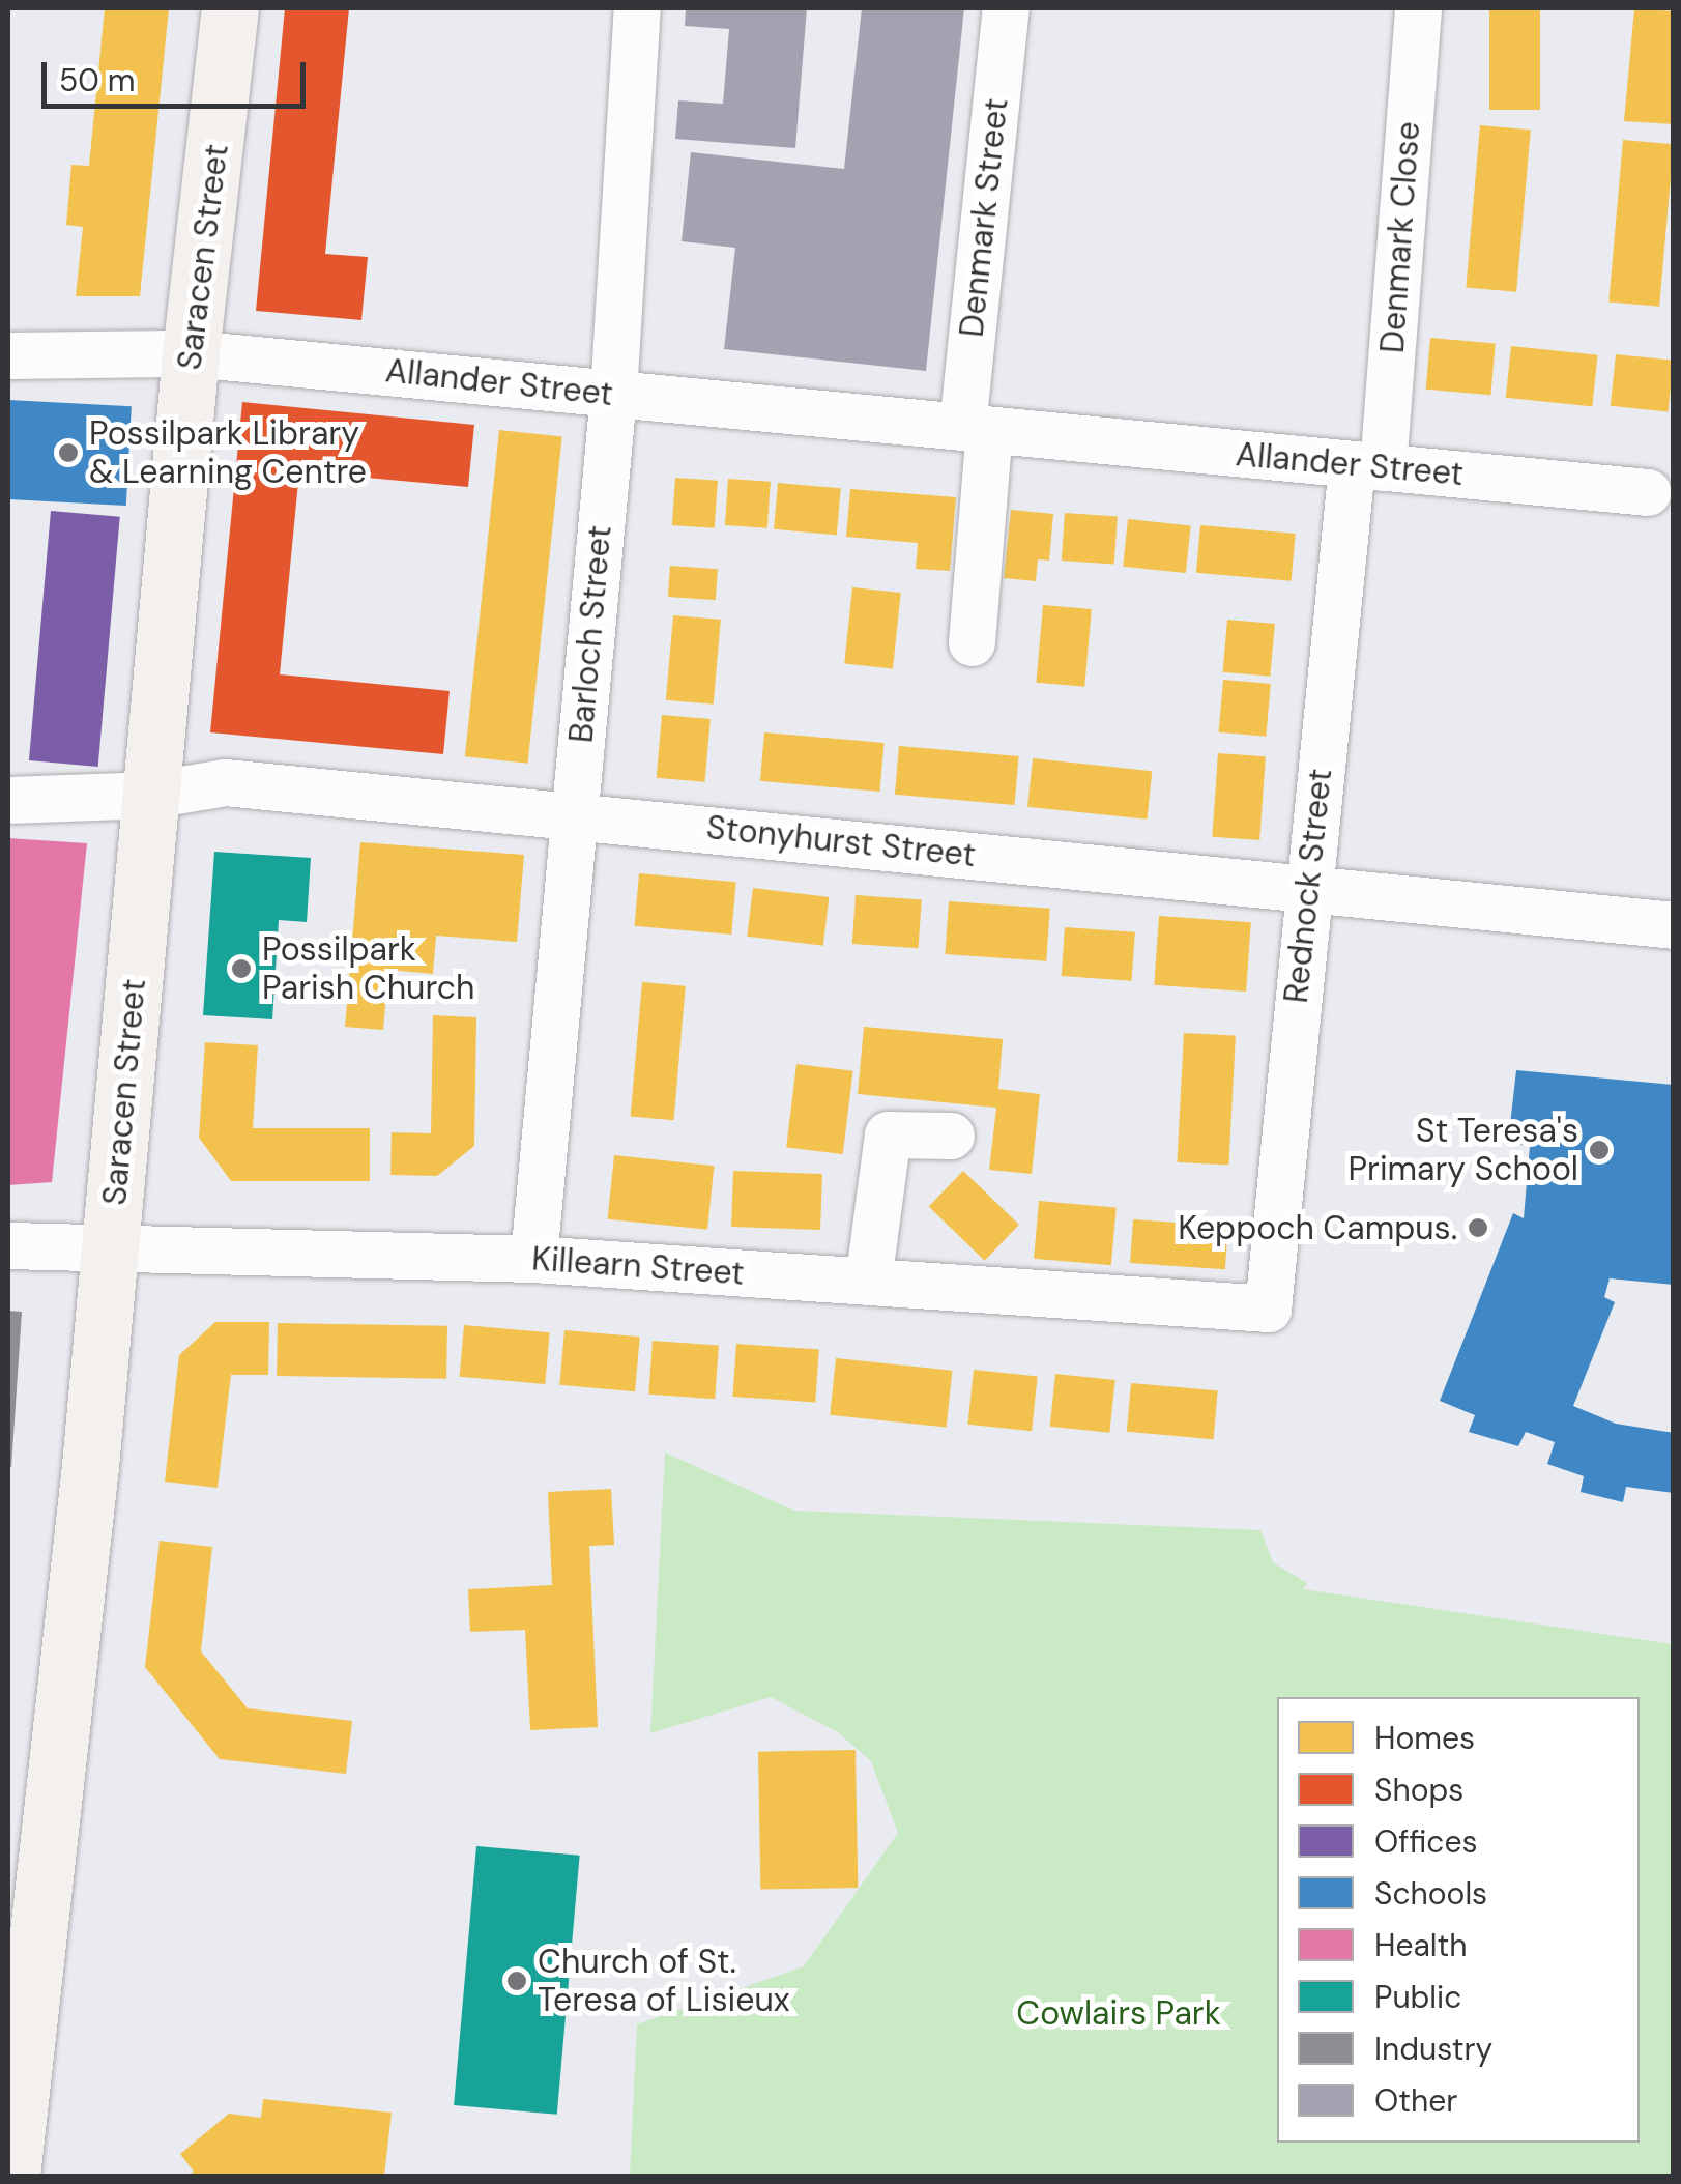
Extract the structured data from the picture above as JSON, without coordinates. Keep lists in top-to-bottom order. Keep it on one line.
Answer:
{"streets":{"main road":["Saracen Street"],"street":["Denmark Street","Denmark Close","Allander Street","Barloch Street","Stonyhurst Street","Rednock Street","Killearn Street"]},"crossings":[["Denmark Street","Allander Street"],["Denmark Close","Allander Street"],["Denmark Close","Rednock Street"],["Saracen Street","Allander Street"],["Saracen Street","Stonyhurst Street"],["Saracen Street","Killearn Street"],["Allander Street","Barloch Street"],["Allander Street","Rednock Street"],["Barloch Street","Stonyhurst Street"],["Barloch Street","Killearn Street"],["Stonyhurst Street","Rednock Street"],["Rednock Street","Killearn Street"]],"parks":["Cowlairs Park"],"places":["Possilpark Library & Learning Centre","Possilpark Parish Church","St Teresa's Primary School","Keppoch Campus.","Church of St. Teresa of Lisieux"],"legend":["Homes","Shops","Offices","Schools","Health","Public","Industry","Other"],"scale_bar":"50 m"}
